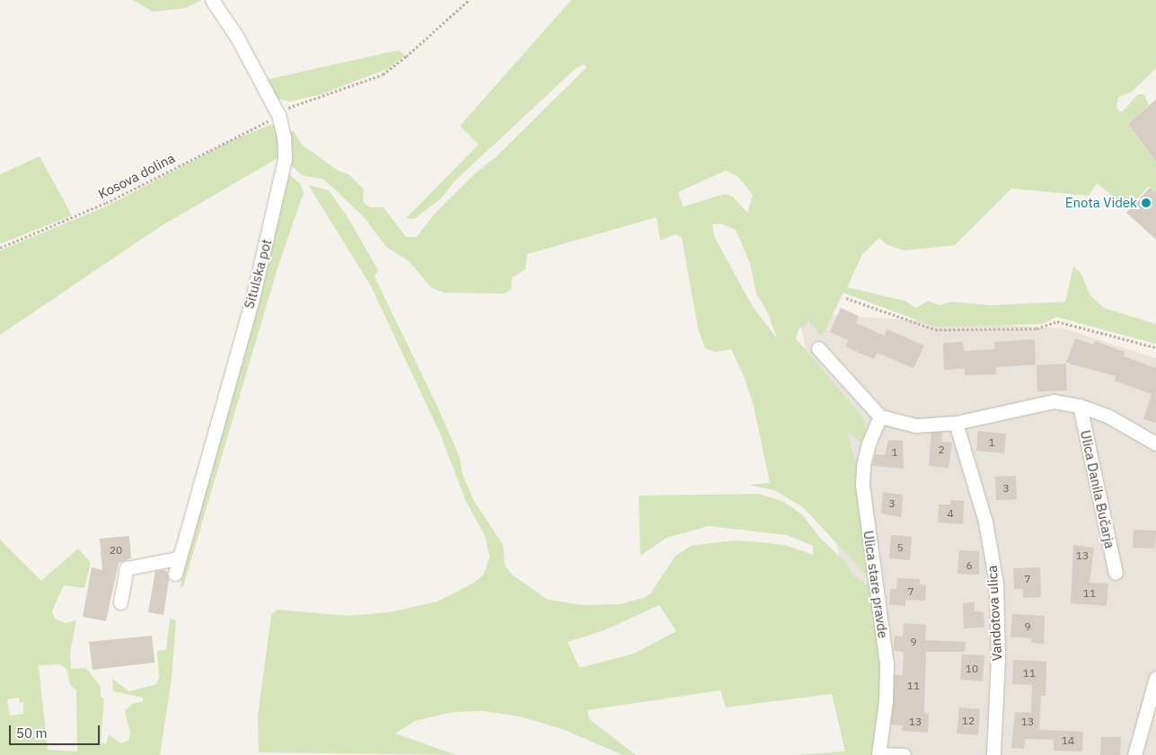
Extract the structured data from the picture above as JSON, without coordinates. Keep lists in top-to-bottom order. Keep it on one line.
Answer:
{"streets":{"street":["Situlska pot","Ulica Danila Bučarja","Ulica stare pravde","Vandotova ulica"],"path":["Kosova dolina"]},"crossings":[["Kosova dolina","Situlska pot"],["Ulica Danila Bučarja","Ulica stare pravde"],["Ulica Danila Bučarja","Vandotova ulica"]],"places":["Enota Videk"],"house_numbers":["1","2","1","3","3","4","5","20","13","6","7","7","11","9","9","10","11","11","12","13","13","14"],"scale_bar":"50 m"}
